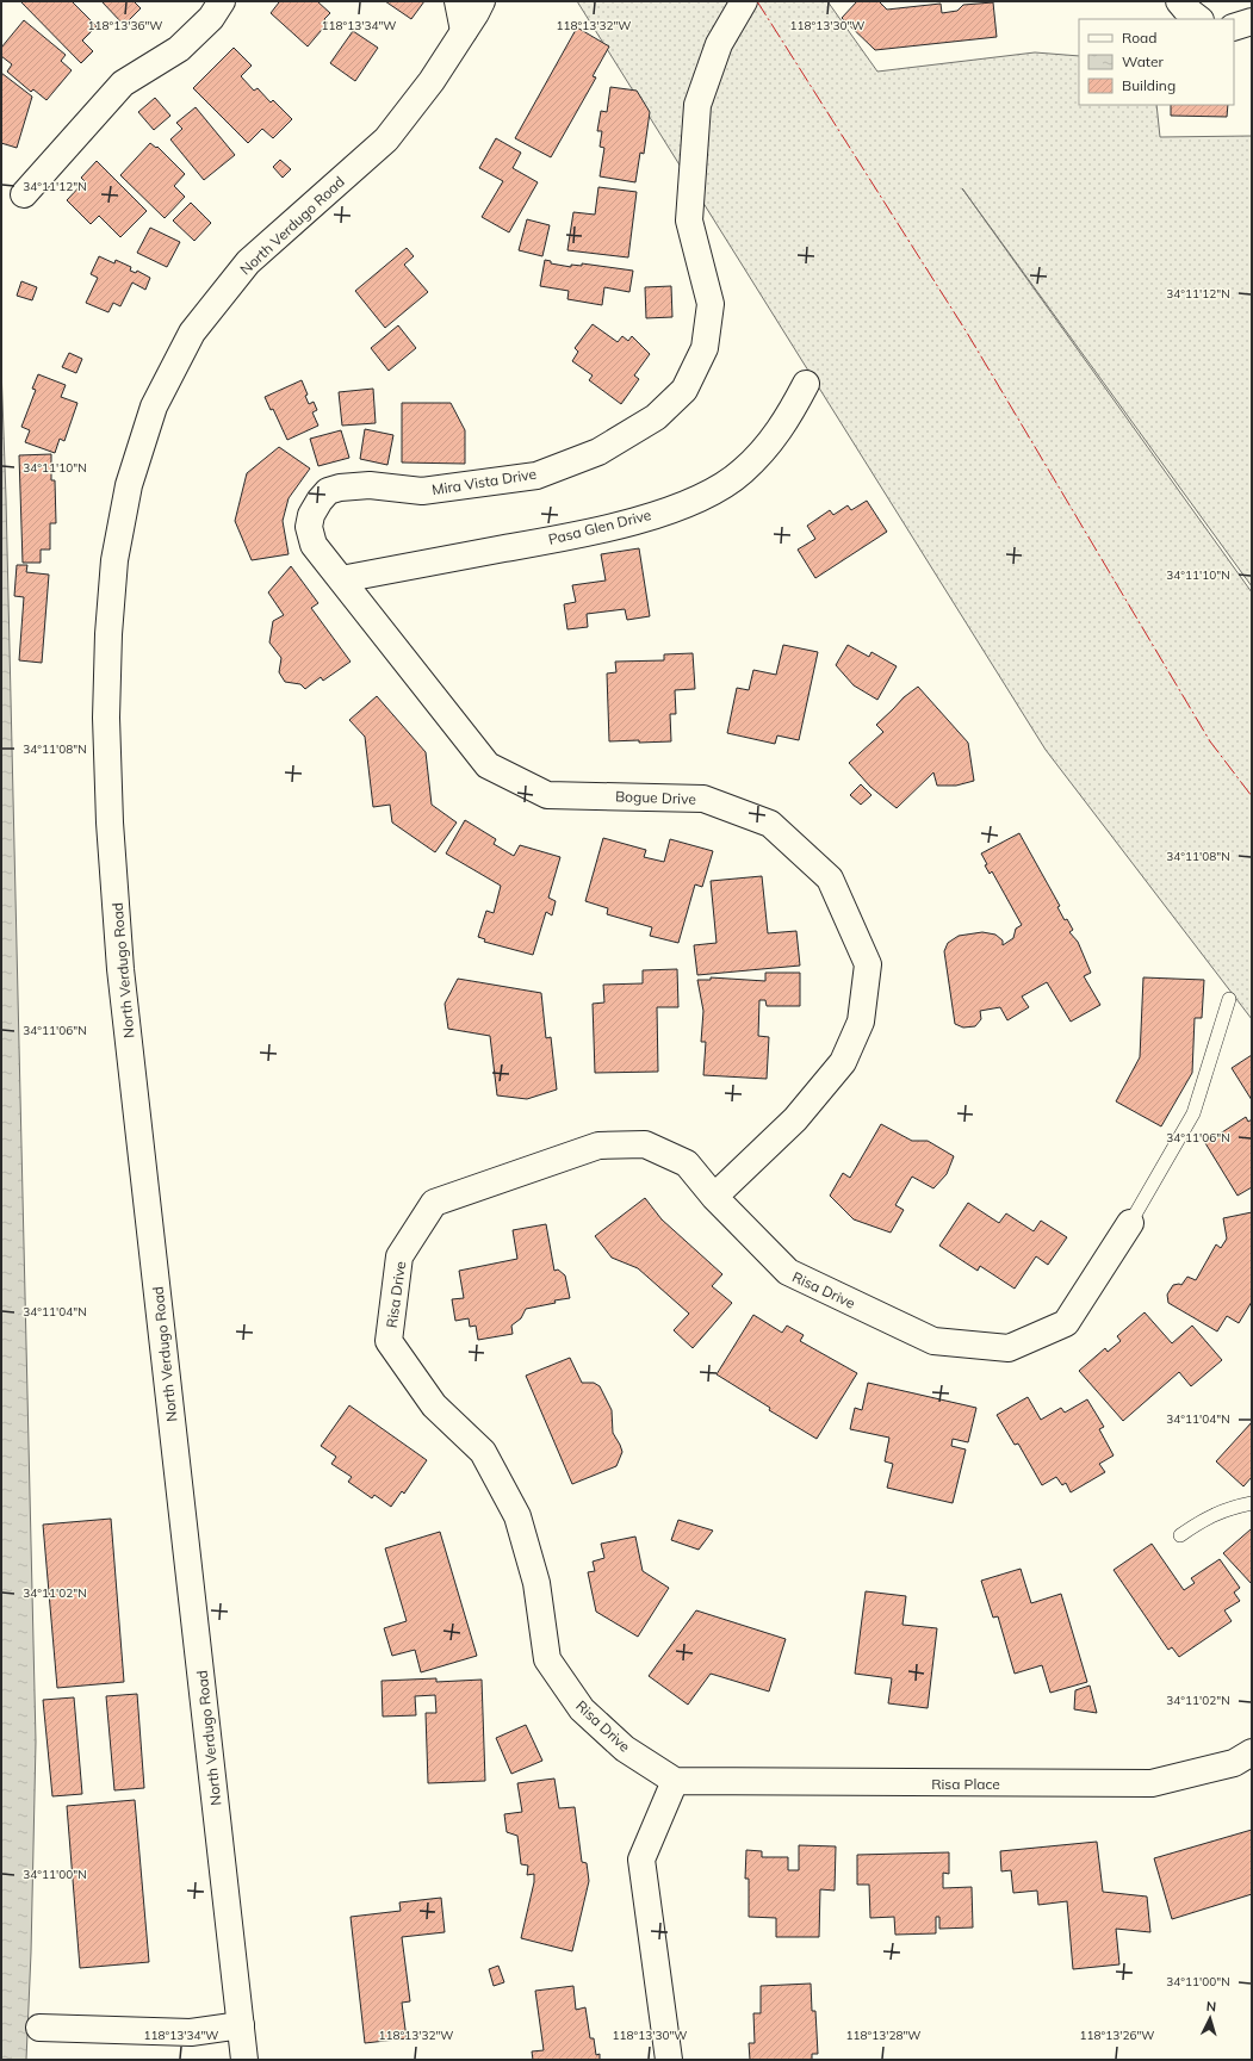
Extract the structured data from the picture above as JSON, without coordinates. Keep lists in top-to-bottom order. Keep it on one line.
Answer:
{"streets":{"street":["North Verdugo Road","Mira Vista Drive","Pasa Glen Drive","Bogue Drive","Risa Drive","Risa Place"]},"crossings":[["Mira Vista Drive","Pasa Glen Drive"],["Mira Vista Drive","Bogue Drive"],["Pasa Glen Drive","Bogue Drive"],["Bogue Drive","Risa Drive"],["Risa Drive","Risa Place"]],"legend":["Road","Water","Building"],"north":"top","coordinates":["118°13'34\"W","118°13'32\"W","118°13'30\"W","118°13'36\"W","34°11'12\"N","34°11'10\"N","34°11'08\"N","34°11'06\"N","34°11'04\"N","34°11'02\"N","34°11'00\"N","118°13'28\"W","118°13'26\"W"]}
